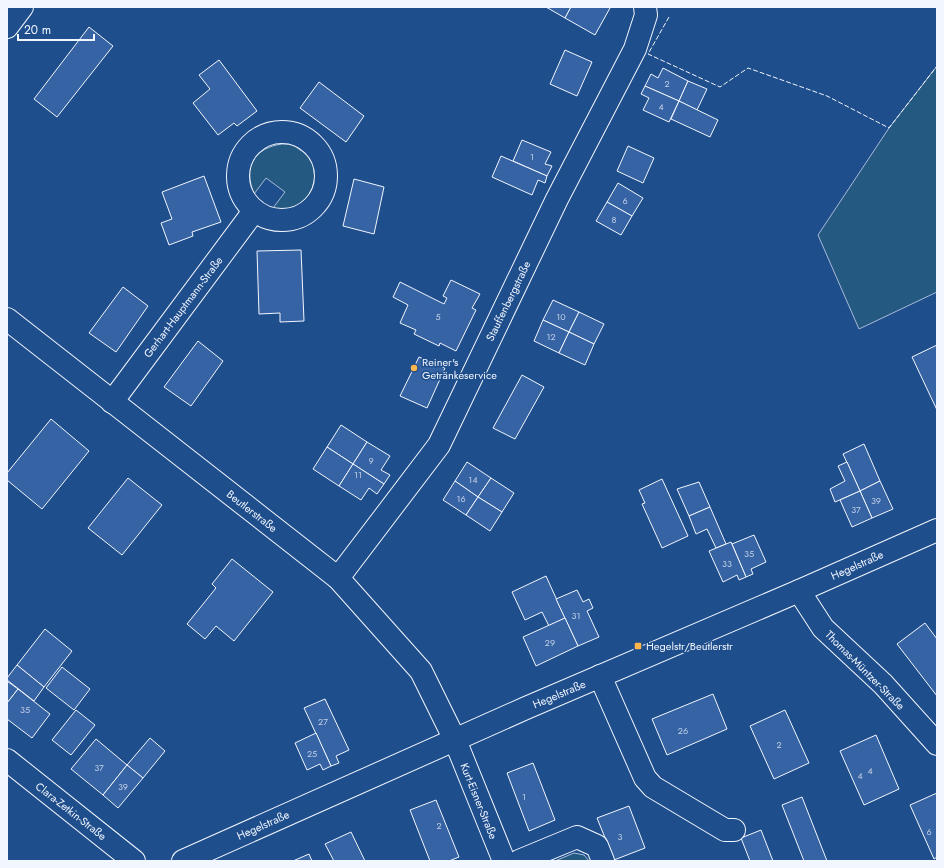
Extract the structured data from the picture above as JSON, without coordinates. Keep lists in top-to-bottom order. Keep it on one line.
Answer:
{"streets":{"street":["Stauffenbergstraße","Gerhart-Hauptmann-Straße","Beutlerstraße","Hegelstraße","Thomas-Müntzer-Straße","Kurt-Eisner-Straße","Clara-Zetkin-Straße"]},"crossings":[["Stauffenbergstraße","Beutlerstraße"],["Gerhart-Hauptmann-Straße","Beutlerstraße"],["Beutlerstraße","Hegelstraße"],["Beutlerstraße","Kurt-Eisner-Straße"],["Hegelstraße","Thomas-Müntzer-Straße"],["Hegelstraße","Kurt-Eisner-Straße"]],"places":{"other":["Reiner's Getränkeservice"],"transit":["Hegelstr/Beutlerstr"]},"house_numbers":["2","4","1","6","8","5","10","12","9","11","14","16","39","37","35","33","31","29","35","27","26","2","25","37","4","4","39","1","2","6","3"],"scale_bar":"20 m"}
